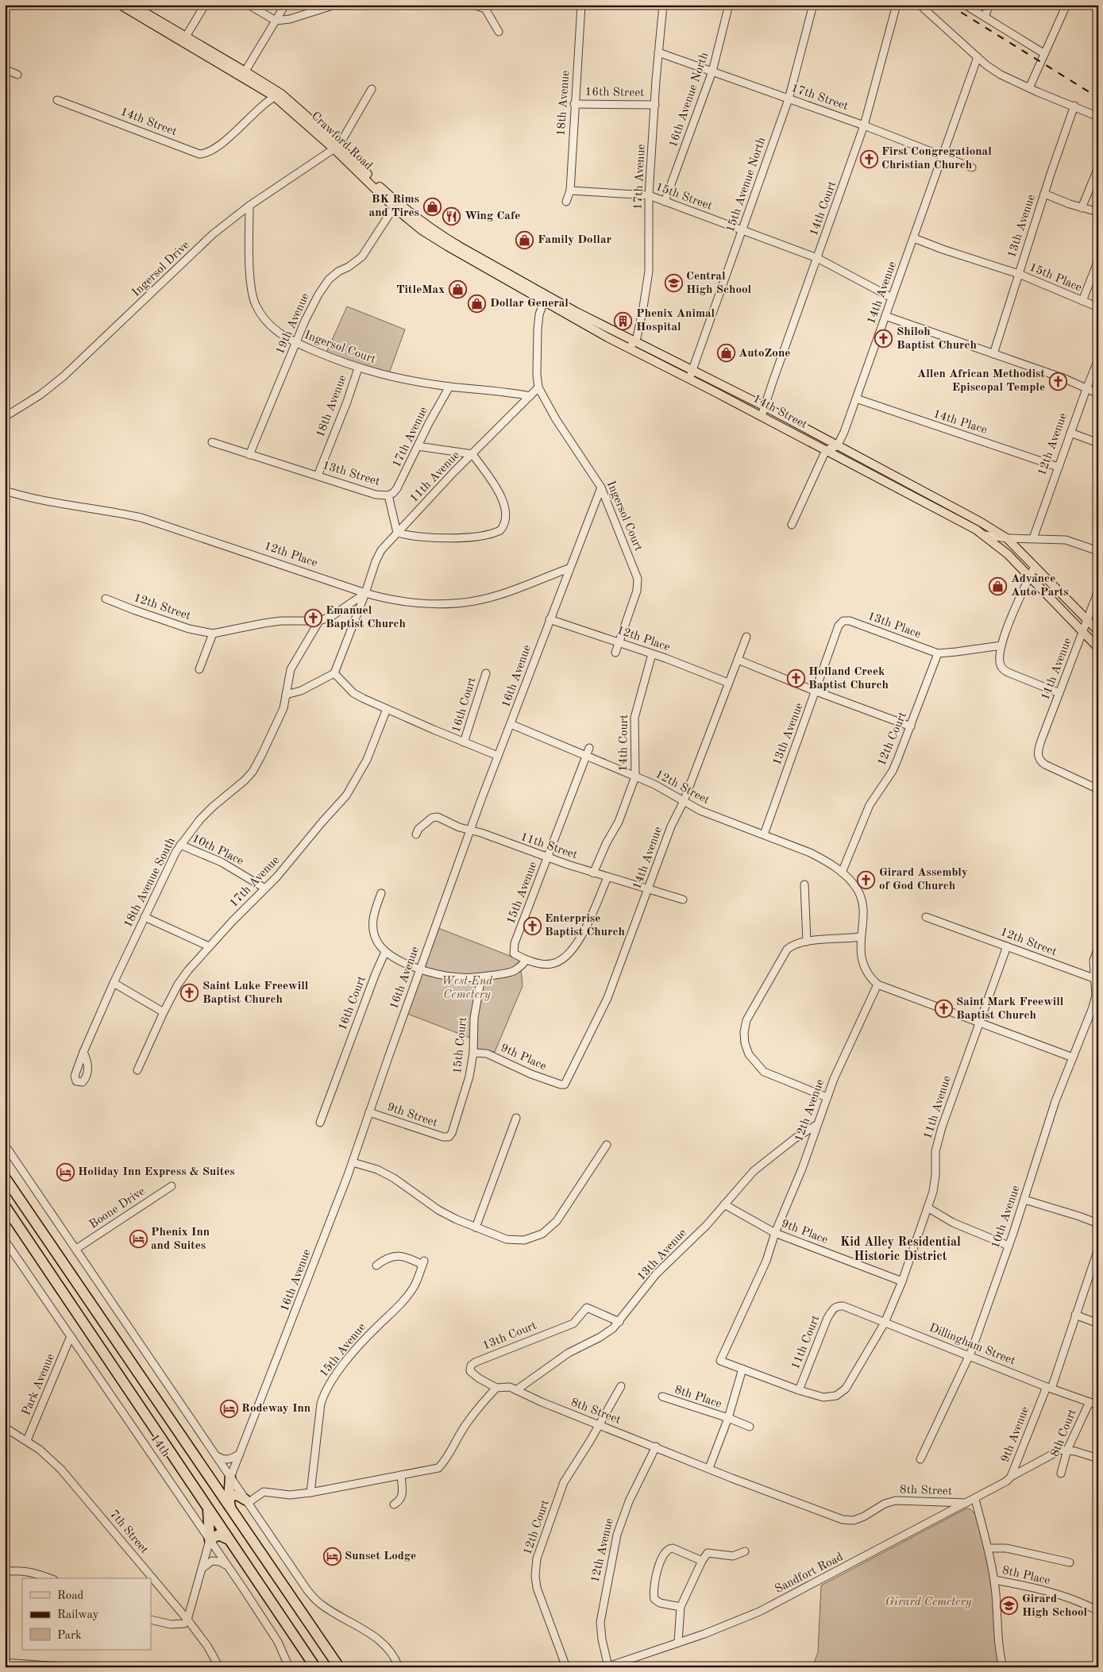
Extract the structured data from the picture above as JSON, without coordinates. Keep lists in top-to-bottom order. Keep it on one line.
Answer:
{"streets":{"main road":["14th Street","Crawford Road"],"street":["16th Street","17th Street","16th Avenue North","18th Avenue","17th Avenue","15th Avenue North","15th Street","14th Court","13th Avenue","Ingersol Drive","15th Place","14th Avenue","19th Avenue","Ingersol Court","14th Place","12th Avenue","13th Street","11th Avenue","12th Place","12th Street","13th Place","16th Avenue","16th Court","12th Court","11th Street","10th Place","18th Avenue South","15th Avenue","15th Court","9th Place","9th Street","Boone Drive","10th Avenue","13th Court","11th Court","Dillingham Street","Park Avenue","8th Place","8th Street","8th Court","9th Avenue","14th","7th Street","Sandfort Road"]},"crossings":[["16th Street","18th Avenue"],["16th Street","17th Avenue"],["17th Street","16th Avenue North"],["17th Street","17th Avenue"],["17th Street","15th Avenue North"],["17th Street","14th Court"],["17th Street","14th Avenue"],["16th Avenue North","15th Street"],["18th Avenue","15th Street"],["18th Avenue","Ingersol Court"],["18th Avenue","13th Street"],["14th Street","Crawford Road"],["14th Street","17th Avenue"],["14th Street","15th Avenue North"],["14th Street","14th Court"],["14th Street","14th Avenue"],["14th Street","12th Avenue"],["Crawford Road","Ingersol Drive"],["Crawford Road","19th Avenue"],["17th Avenue","15th Street"],["17th Avenue","Ingersol Court"],["17th Avenue","13th Street"],["17th Avenue","10th Place"],["15th Avenue North","15th Street"],["15th Street","14th Court"],["15th Street","14th Avenue"],["14th Court","12th Place"],["14th Court","12th Street"],["14th Court","11th Street"],["13th Avenue","15th Place"],["13th Avenue","12th Avenue"],["13th Avenue","12th Street"],["13th Avenue","13th Place"],["13th Avenue","9th Place"],["13th Avenue","13th Court"],["13th Avenue","8th Street"],["Ingersol Drive","Ingersol Court"],["15th Place","14th Avenue"],["14th Avenue","14th Place"],["14th Avenue","12th Place"],["14th Avenue","12th Street"],["14th Avenue","11th Street"],["14th Avenue","9th Place"],["19th Avenue","Ingersol Court"],["19th Avenue","13th Street"],["Ingersol Court","11th Avenue"],["Ingersol Court","12th Place"],["Ingersol Court","16th Avenue"],["14th Place","12th Avenue"],["12th Avenue","9th Place"],["12th Avenue","8th Street"],["12th Avenue","Sandfort Road"],["13th Street","11th Avenue"],["11th Avenue","12th Place"],["11th Avenue","12th Street"],["11th Avenue","9th Place"],["11th Avenue","Dillingham Street"],["12th Place","16th Avenue"],["12th Street","16th Avenue"],["12th Street","12th Court"],["12th Street","15th Avenue"],["12th Street","10th Avenue"],["13th Place","12th Court"],["16th Avenue","11th Street"],["16th Avenue","9th Street"],["12th Court","8th Street"],["11th Street","15th Avenue"],["10th Place","18th Avenue South"],["15th Court","9th Place"],["15th Court","9th Street"],["10th Avenue","Dillingham Street"],["13th Court","8th Street"],["11th Court","Dillingham Street"],["Dillingham Street","8th Court"],["Dillingham Street","9th Avenue"],["Park Avenue","14th"],["Park Avenue","7th Street"],["8th Street","Sandfort Road"],["8th Court","9th Avenue"],["9th Avenue","Sandfort Road"]],"districts":["Kid Alley Residential Historic District"],"parks":["West End Cemetery","Girard Cemetery"],"places":{"church":["First Congregational Christian Church","Shiloh Baptist Church","Allen African Methodist Episcopal Temple","Emanuel Baptist Church","Holland Creek Baptist Church","Girard Assembly of God Church","Enterprise Baptist Church","Saint Luke Freewill Baptist Church","Saint Mark Freewill Baptist Church"],"shop":["BK Rims and Tires","Family Dollar","TitleMax","Dollar General","AutoZone","Advance Auto Parts"],"restaurant":["Wing Cafe"],"school or university":["Central High School","Girard High School"],"building":["Phenix Animal Hospital"],"hotel":["Holiday Inn Express & Suites","Phenix Inn and Suites","Rodeway Inn","Sunset Lodge"]},"legend":["Road","Railway","Park"]}
